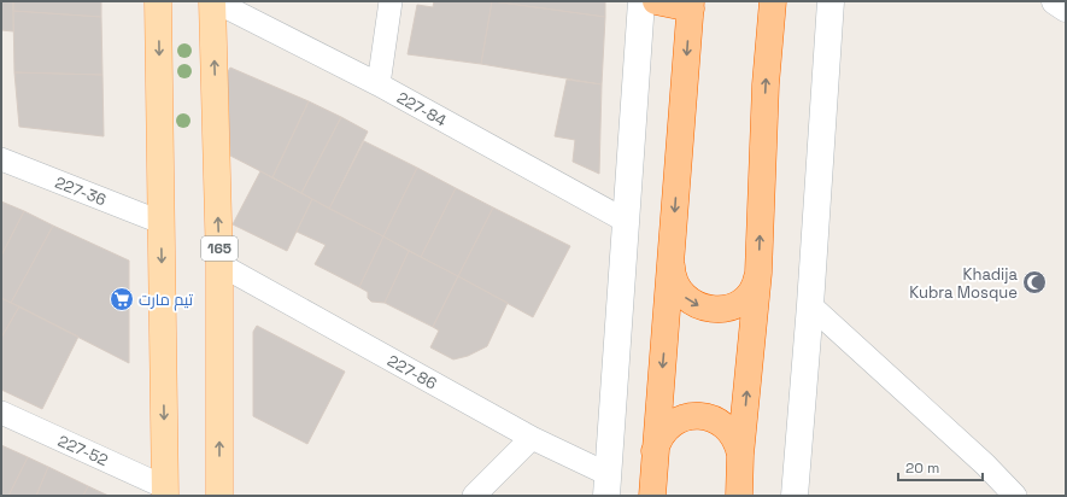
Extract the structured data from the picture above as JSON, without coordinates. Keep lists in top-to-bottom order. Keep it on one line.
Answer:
{"streets":{"main road":["165"],"street":["227-84","227-36","227-86","227-52"]},"crossings":[["227-84","165"],["165","227-86"]],"places":{"mosque":["Khadija Kubra Mosque"],"supermarket":["تیم مارت"]},"scale_bar":"20 m"}
